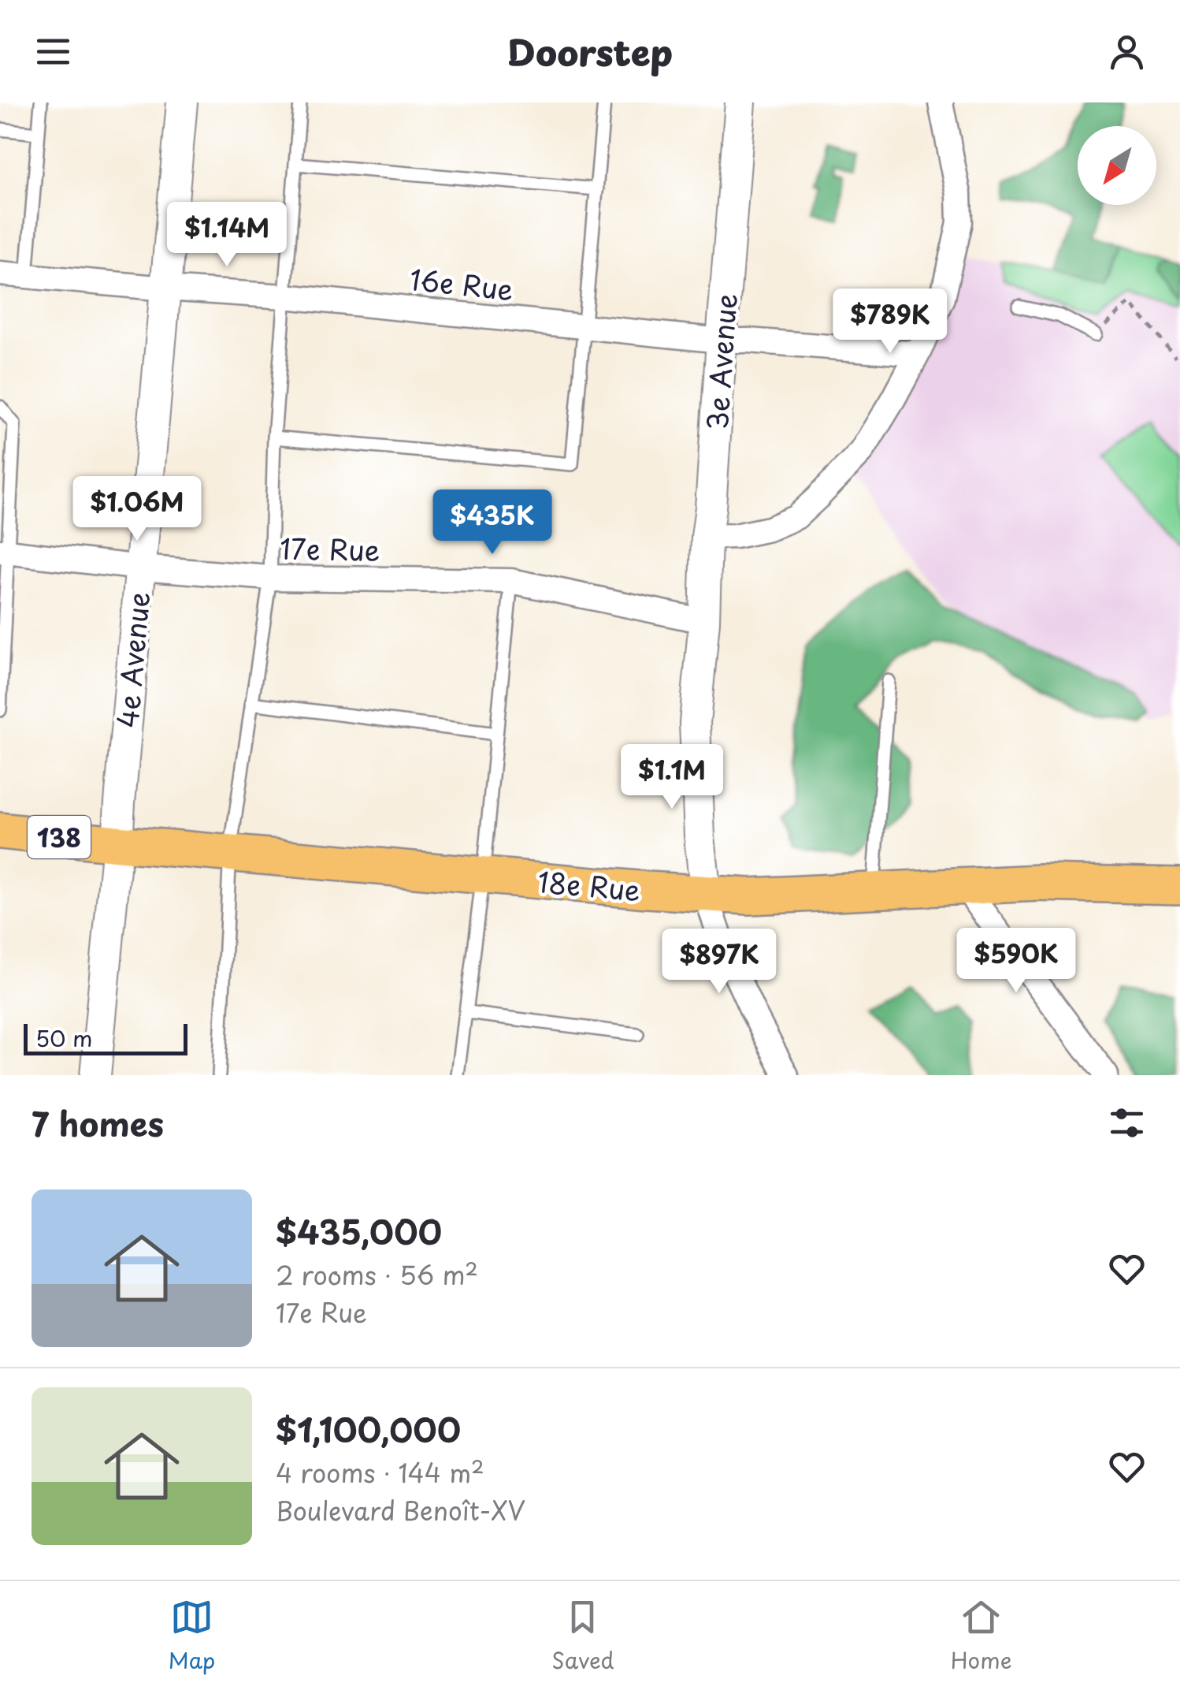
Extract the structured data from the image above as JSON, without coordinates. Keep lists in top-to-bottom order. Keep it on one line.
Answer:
{"streets":{"main road":["138","18e Rue"],"street":["16e Rue","3e Avenue","17e Rue","4e Avenue"]},"crossings":[["16e Rue","3e Avenue"],["16e Rue","4e Avenue"],["3e Avenue","17e Rue"],["3e Avenue","18e Rue"],["17e Rue","4e Avenue"],["4e Avenue","18e Rue"]],"scale_bar":"50 m","north":"bottom left","page":{"header":"Doorstep","price":["$1.14M","$789K","$1.06M","$435K","$1.1M","$590K","$897K"],"scale":"50 m","heading":"7 homes","list":[{"name":"$435,000","note":"2 rooms · 56 m² · 17e Rue"},{"name":"$1,100,000","note":"4 rooms · 144 m² · Boulevard Benoît-XV"}],"tabs":["Map","Saved","Home"]}}
